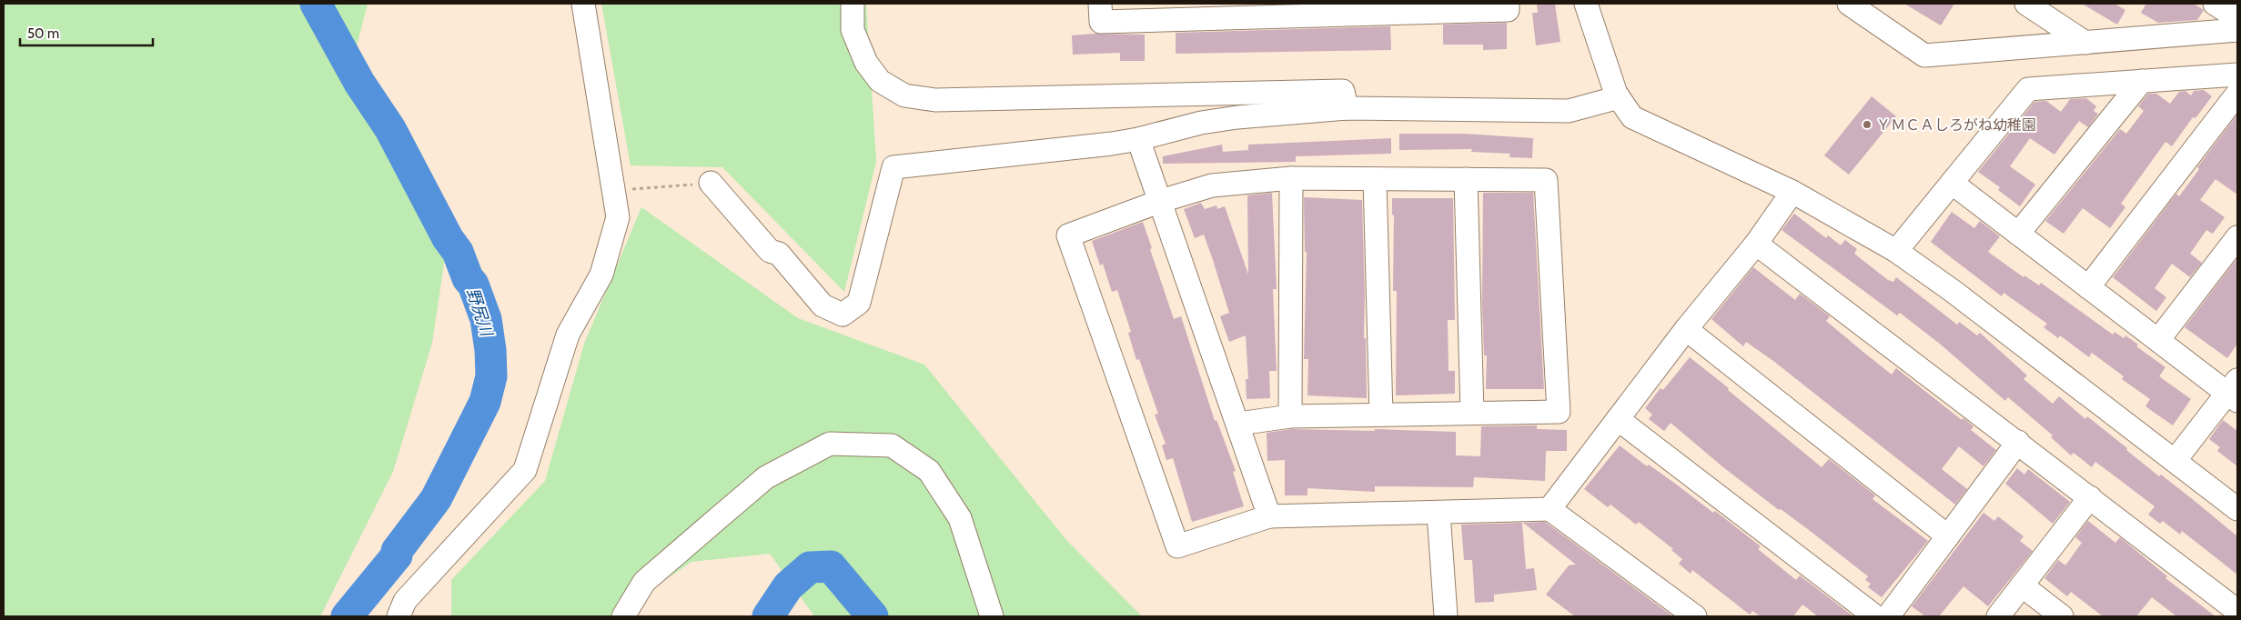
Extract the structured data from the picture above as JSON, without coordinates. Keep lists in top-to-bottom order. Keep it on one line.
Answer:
{"water":["野尻川"],"places":["ＹＭＣＡしろがね幼稚園"],"scale_bar":"50 m"}
